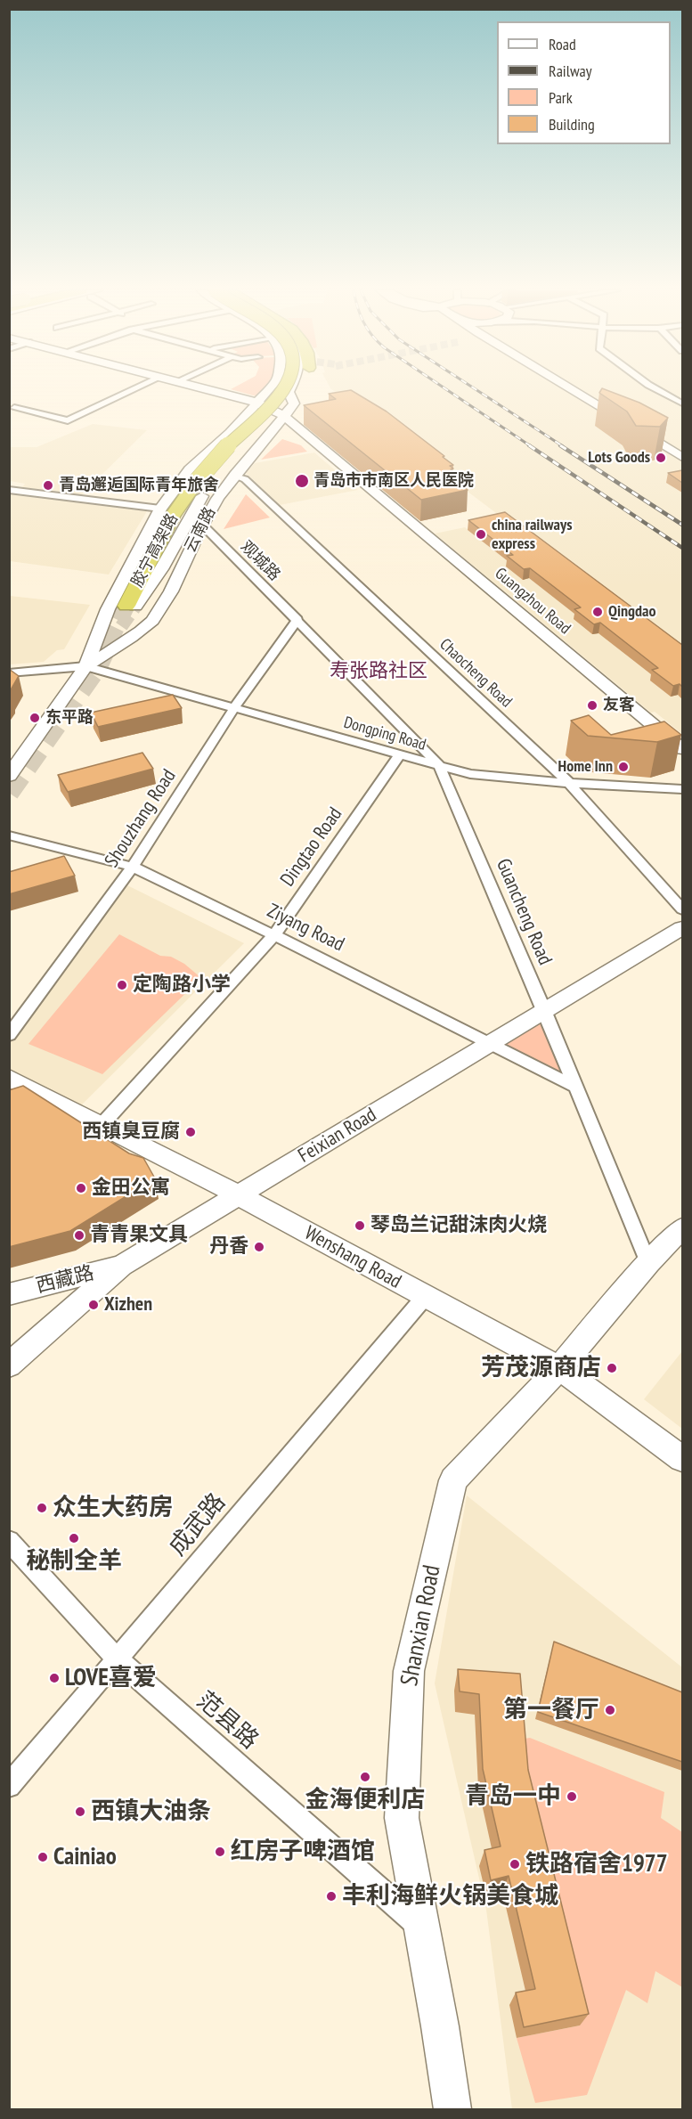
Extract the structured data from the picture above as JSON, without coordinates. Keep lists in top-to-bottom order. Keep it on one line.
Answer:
{"streets":{"highway":["胶宁高架路"],"street":["云南路","观城路","Guangzhou Road","Chaocheng Road","Dongping Road","Shouzhang Road","Dingtao Road","Guancheng Road","Ziyang Road","Feixian Road","Wenshang Road","西藏路","成武路","Shanxian Road","范县路"]},"crossings":[["云南路","观城路"],["云南路","Guangzhou Road"],["云南路","Chaocheng Road"],["云南路","Dongping Road"],["观城路","Shouzhang Road"],["观城路","Guancheng Road"],["Chaocheng Road","Dongping Road"],["Dongping Road","Shouzhang Road"],["Dongping Road","Dingtao Road"],["Dongping Road","Guancheng Road"],["Shouzhang Road","Guancheng Road"],["Shouzhang Road","Ziyang Road"],["Dingtao Road","Ziyang Road"],["Dingtao Road","Wenshang Road"],["Guancheng Road","Ziyang Road"],["Guancheng Road","Feixian Road"],["Guancheng Road","Shanxian Road"],["Ziyang Road","Feixian Road"],["Feixian Road","Wenshang Road"],["Feixian Road","西藏路"],["Wenshang Road","成武路"],["Wenshang Road","Shanxian Road"],["成武路","范县路"],["Shanxian Road","范县路"]],"districts":["寿张路社区"],"places":["Lots Goods","青岛市市南区人民医院","青岛邂逅国际青年旅舍","china railways express","Qingdao","友客","东平路","Home Inn","定陶路小学","西镇臭豆腐","金田公寓","琴岛兰记甜沫肉火烧","青青果文具","丹香","Xizhen","芳茂源商店","众生大药房","秘制全羊","LOVE喜爱","第一餐厅","金海便利店","青岛一中","西镇大油条","红房子啤酒馆","Cainiao","铁路宿舍1977","丰利海鲜火锅美食城"],"legend":["Road","Railway","Park","Building"]}
